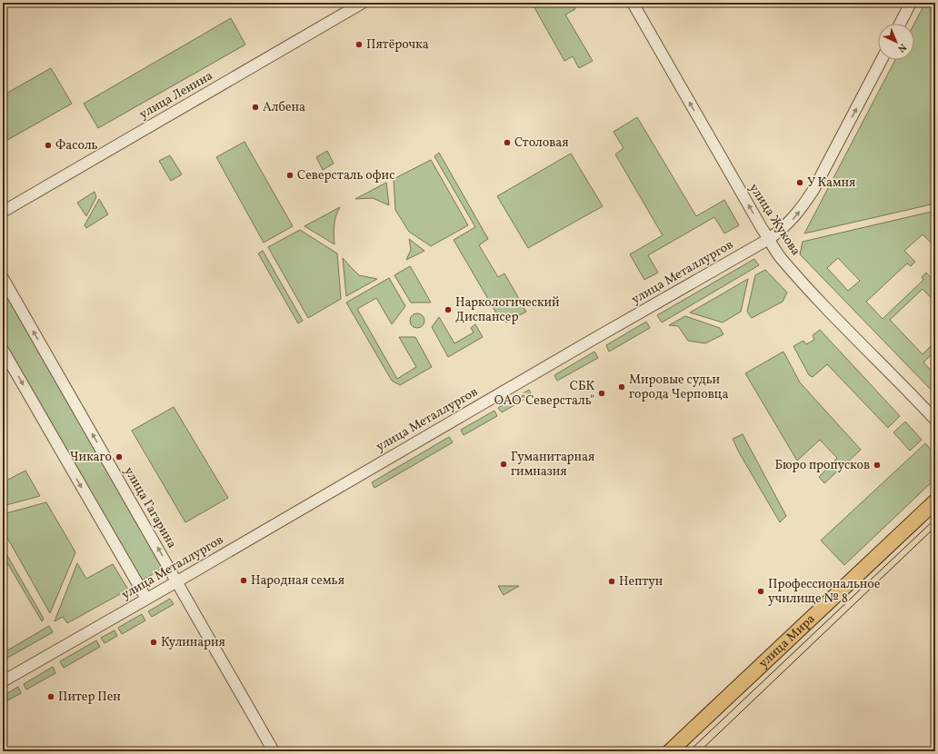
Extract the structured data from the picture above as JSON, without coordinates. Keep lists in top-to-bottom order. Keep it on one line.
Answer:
{"streets":{"main road":["улица Мира"],"street":["улица Ленина","улица Жукова","улица Металлургов","улица Гагарина"]},"crossings":[["улица Жукова","улица Металлургов"],["улица Металлургов","улица Гагарина"]],"one_way":["улица Жукова"],"places":["Пятёрочка","Албена","Столовая","Фасоль","Северсталь офис","У Камня","Наркологический Диспансер","Мировые судьи города Черповца","СБК ОАО\"Северсталь\"","Чикаго","Гуманитарная гимназия","Бюро пропусков","Народная семья","Нептун","Профессиональное училище № 8","Кулинария","Питер Пен"],"north":"bottom right"}
